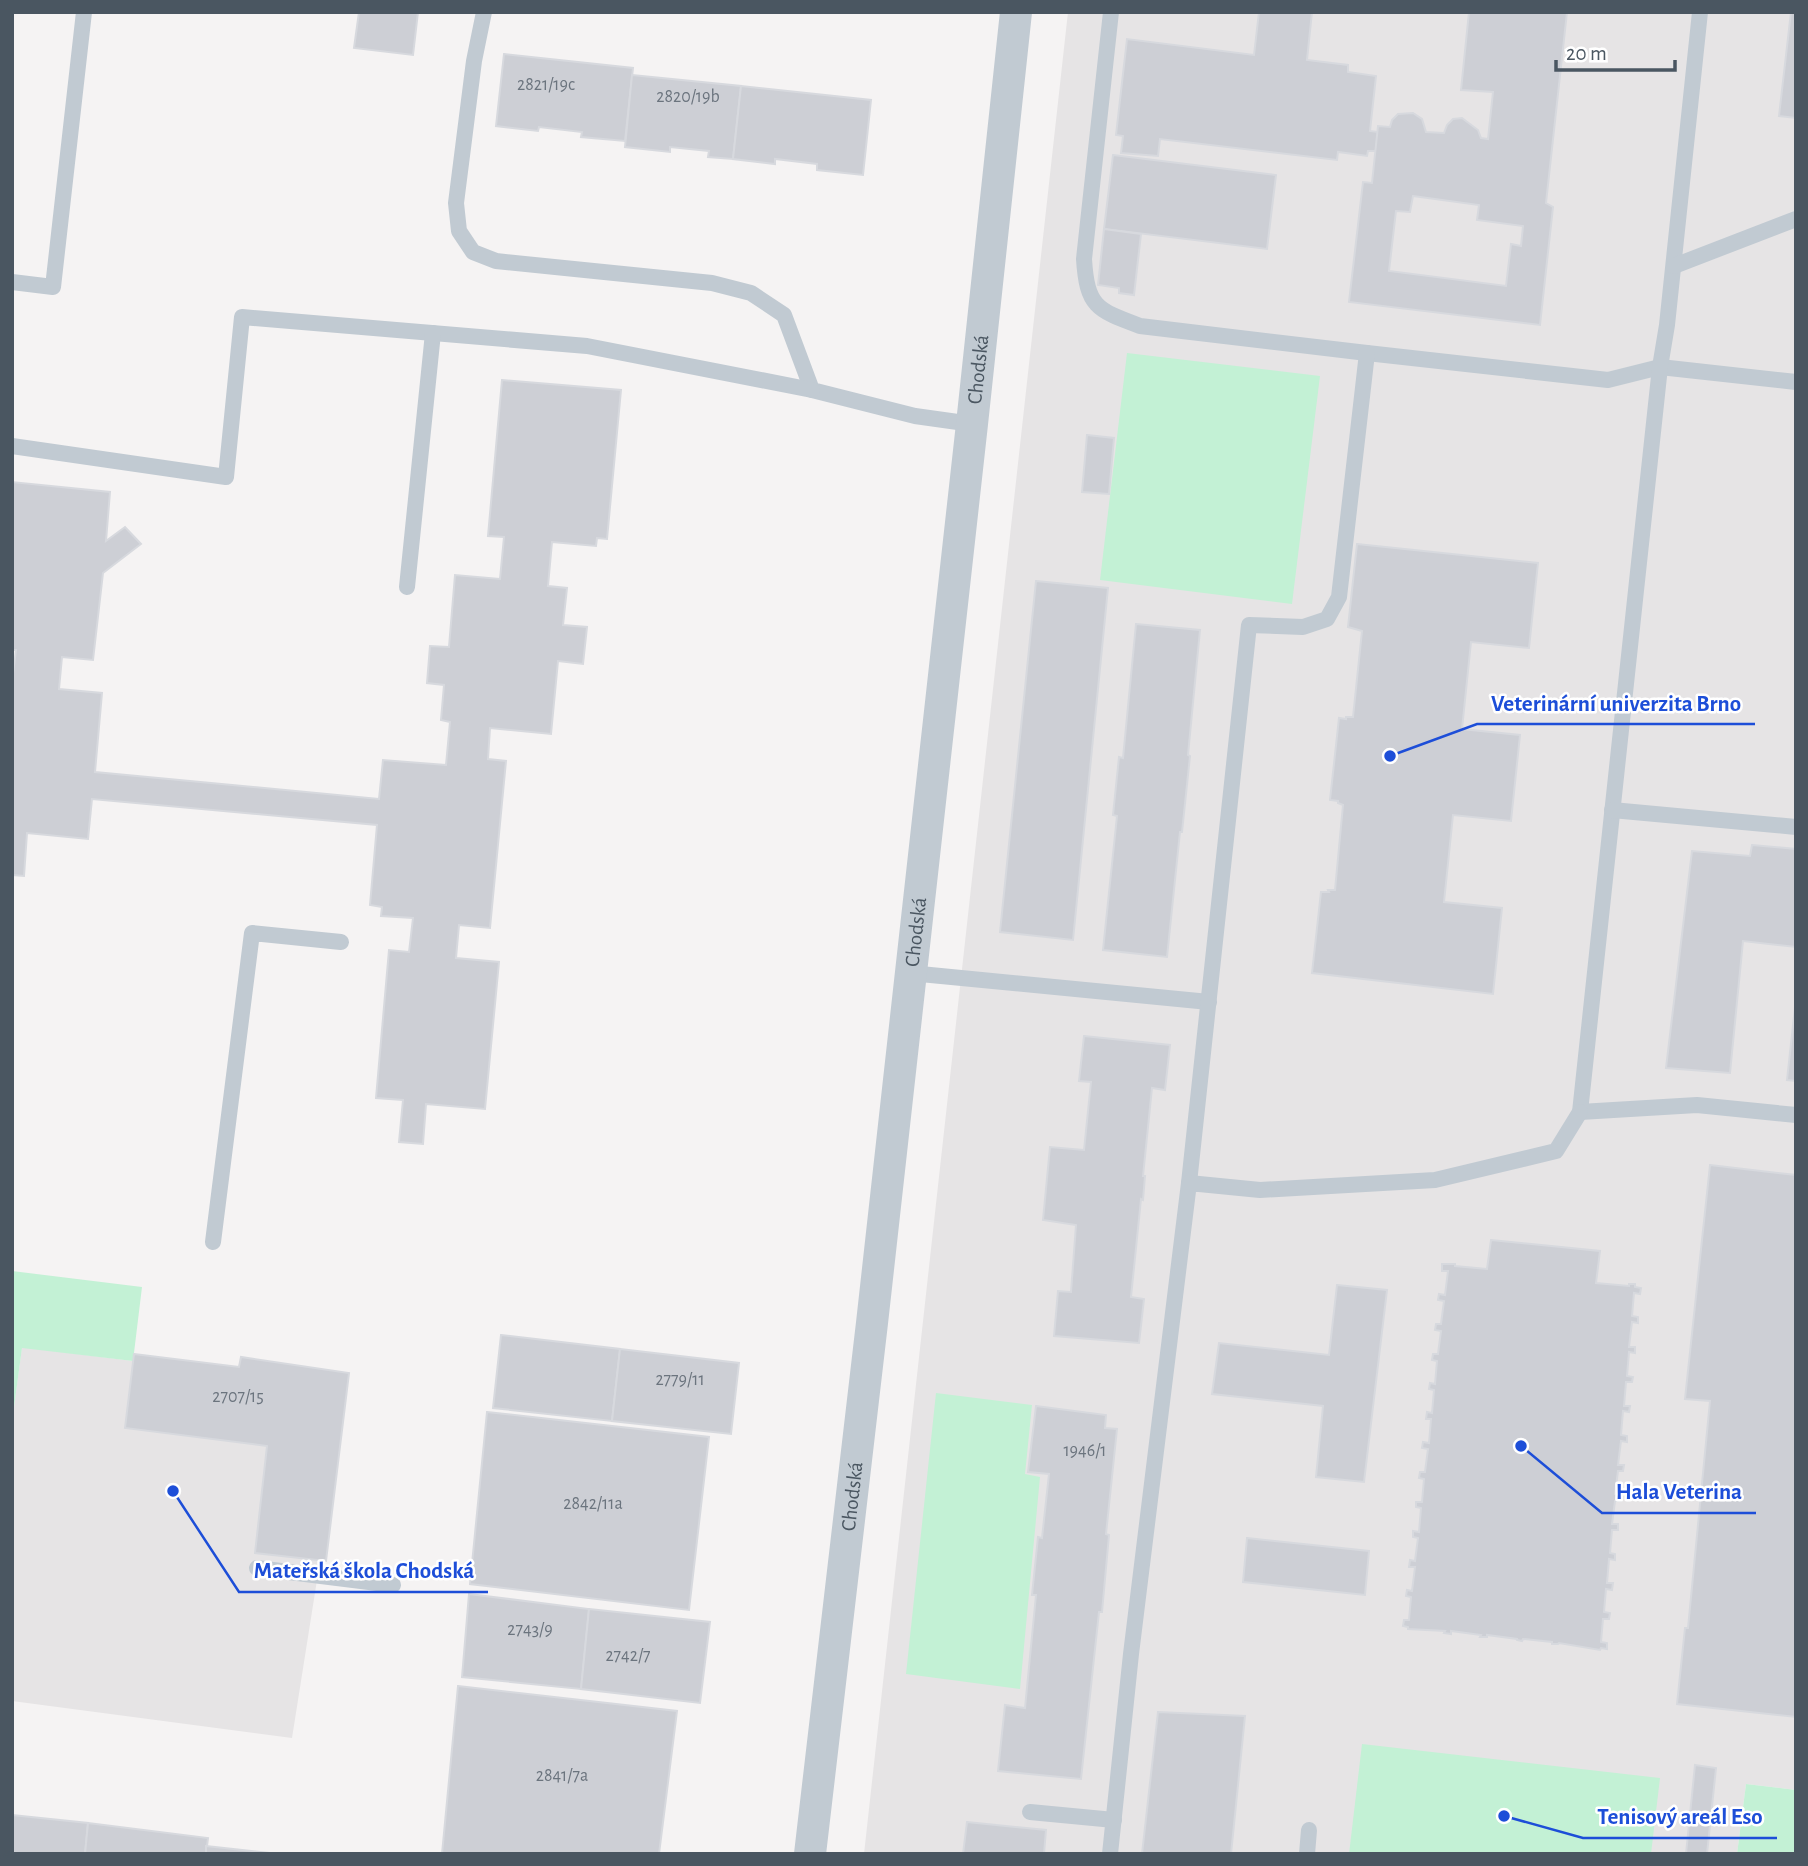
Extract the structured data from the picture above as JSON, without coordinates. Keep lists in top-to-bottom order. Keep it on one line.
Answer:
{"streets":{"street":["Chodská"]},"places":["Veterinární univerzita Brno","Hala Veterina","Mateřská škola Chodská","Tenisový areál Eso"],"house_numbers":["2821/19c","2820/19b","2779/11","2707/15","1946/1","2842/11a","2743/9","2742/7","2841/7a"],"scale_bar":"20 m"}
